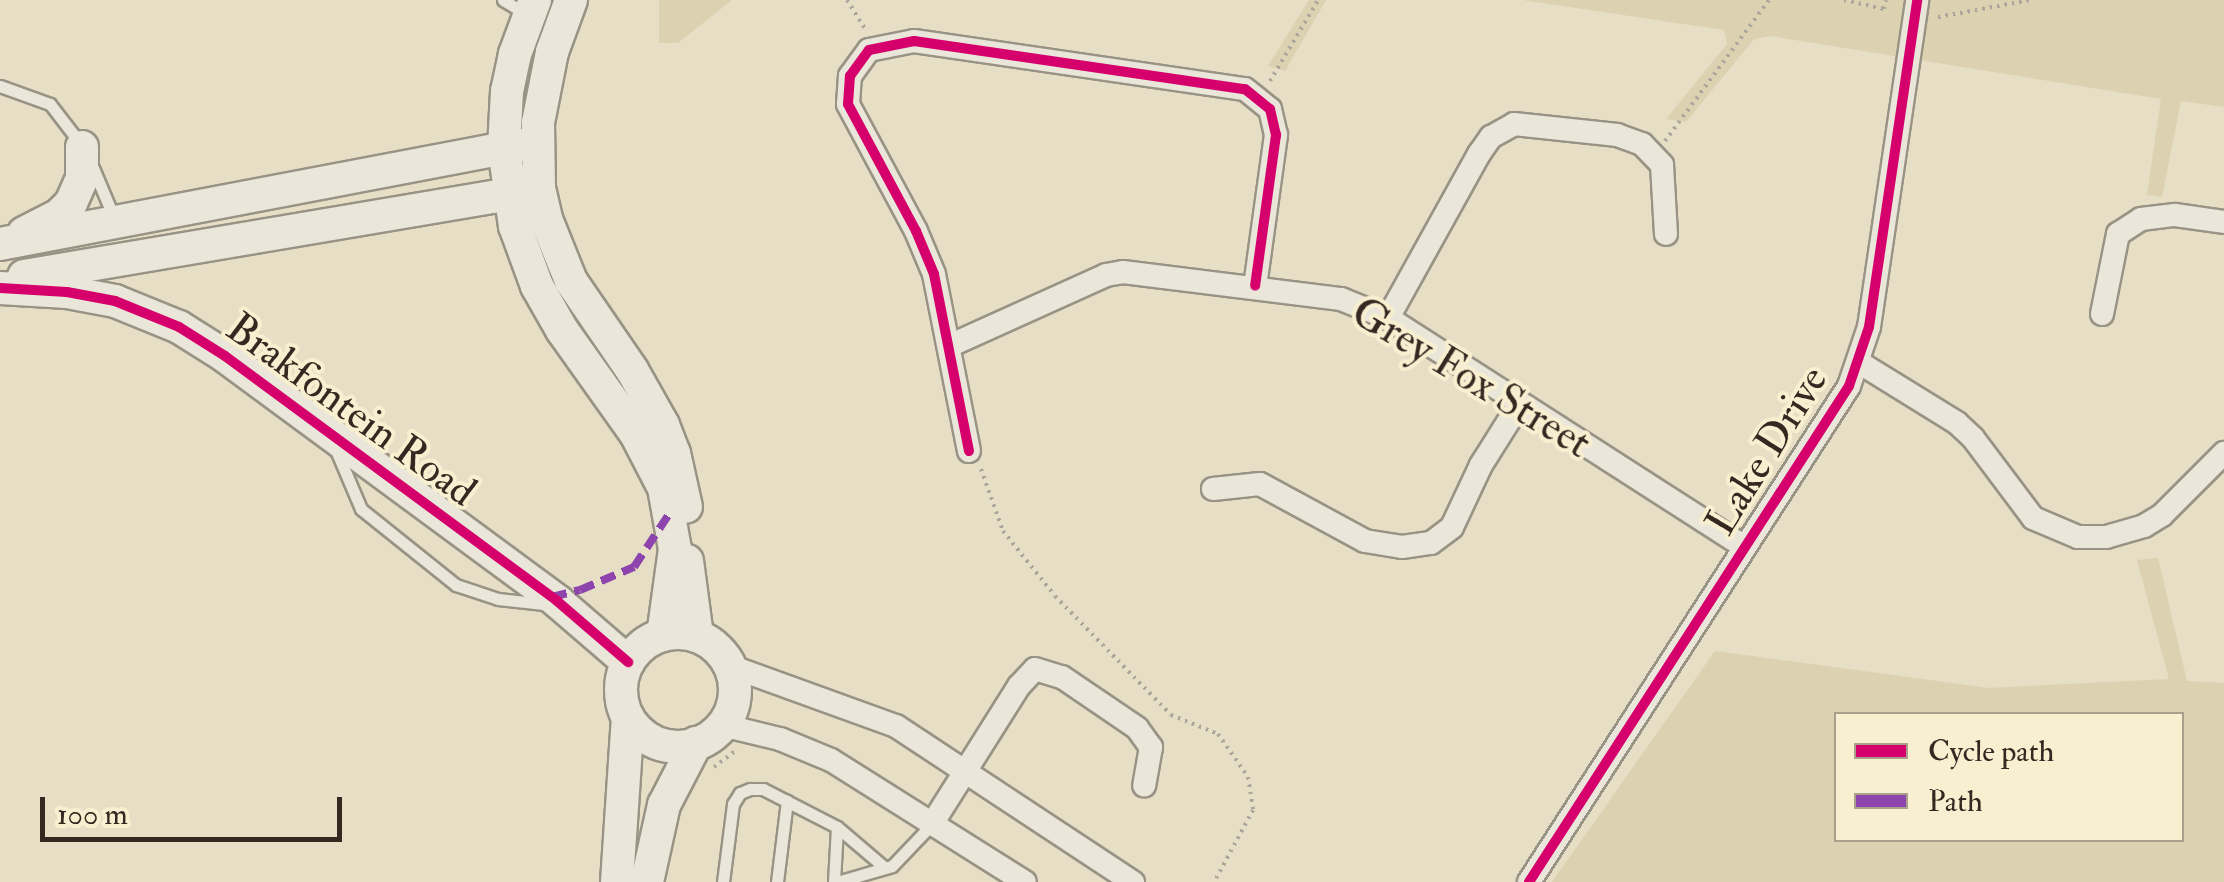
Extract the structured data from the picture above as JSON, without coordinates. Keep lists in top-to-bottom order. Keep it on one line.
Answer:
{"streets":{"street":["Grey Fox Street","Brakfontein Road","Lake Drive"]},"crossings":[["Grey Fox Street","Lake Drive"]],"legend":["Cycle path","Path"],"scale_bar":"100 m"}
